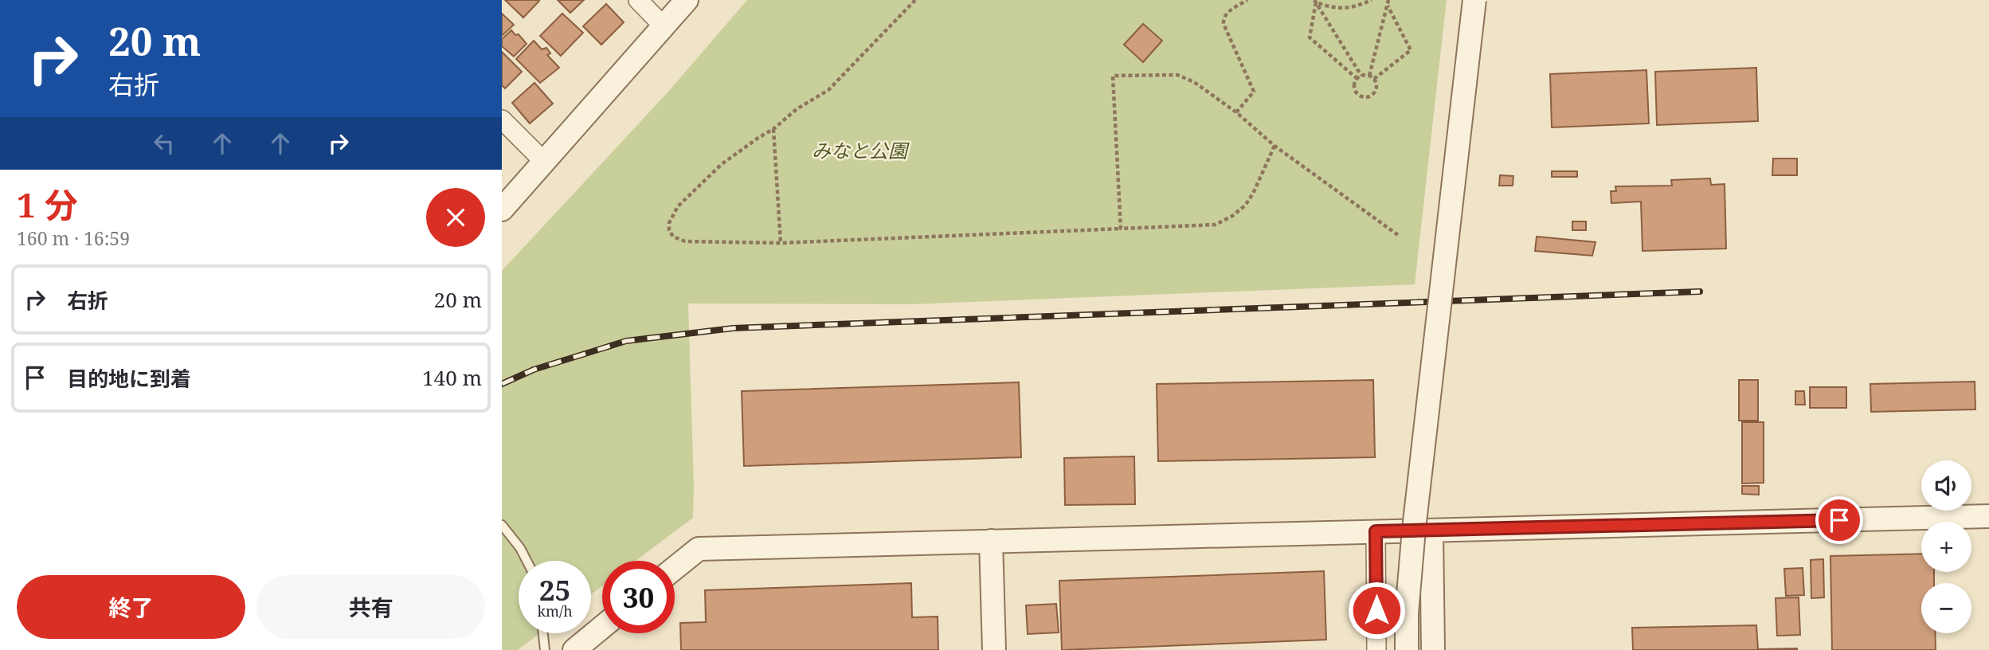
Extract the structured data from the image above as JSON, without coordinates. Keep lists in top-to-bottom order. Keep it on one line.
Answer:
{"parks":["みなと公園"],"page":{"turn":["20 m","右折"],"heading":["1 分","160 m · 16:59"],"list":[{"name":"右折","value":"20 m"},{"name":"目的地に到着","value":"140 m"}],"map_buttons":["+","−"],"speed":"25 km/h","limit":"30","buttons":["終了","共有"]}}
